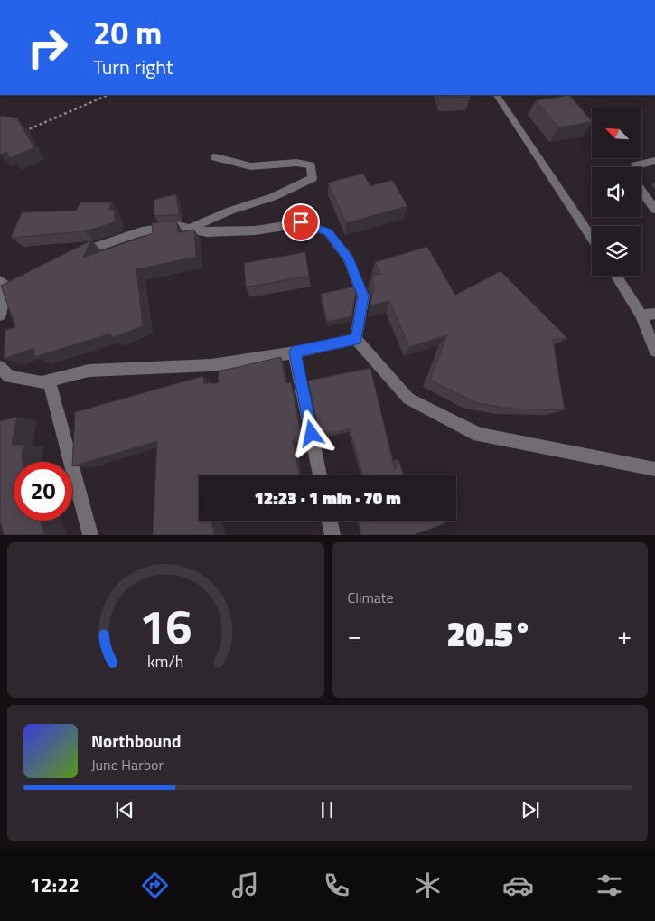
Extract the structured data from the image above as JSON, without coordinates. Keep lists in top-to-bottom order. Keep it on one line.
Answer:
{"north":"top left","page":{"turn":["20 m","Turn right"],"limit":"20","trip":"12:23 · 1 min · 70 m","tile":"Climate","heat":["−","20.5°","+"],"song":["Northbound","June Harbor"],"tabs":"12:22","gauge":["16","km/h"]}}
